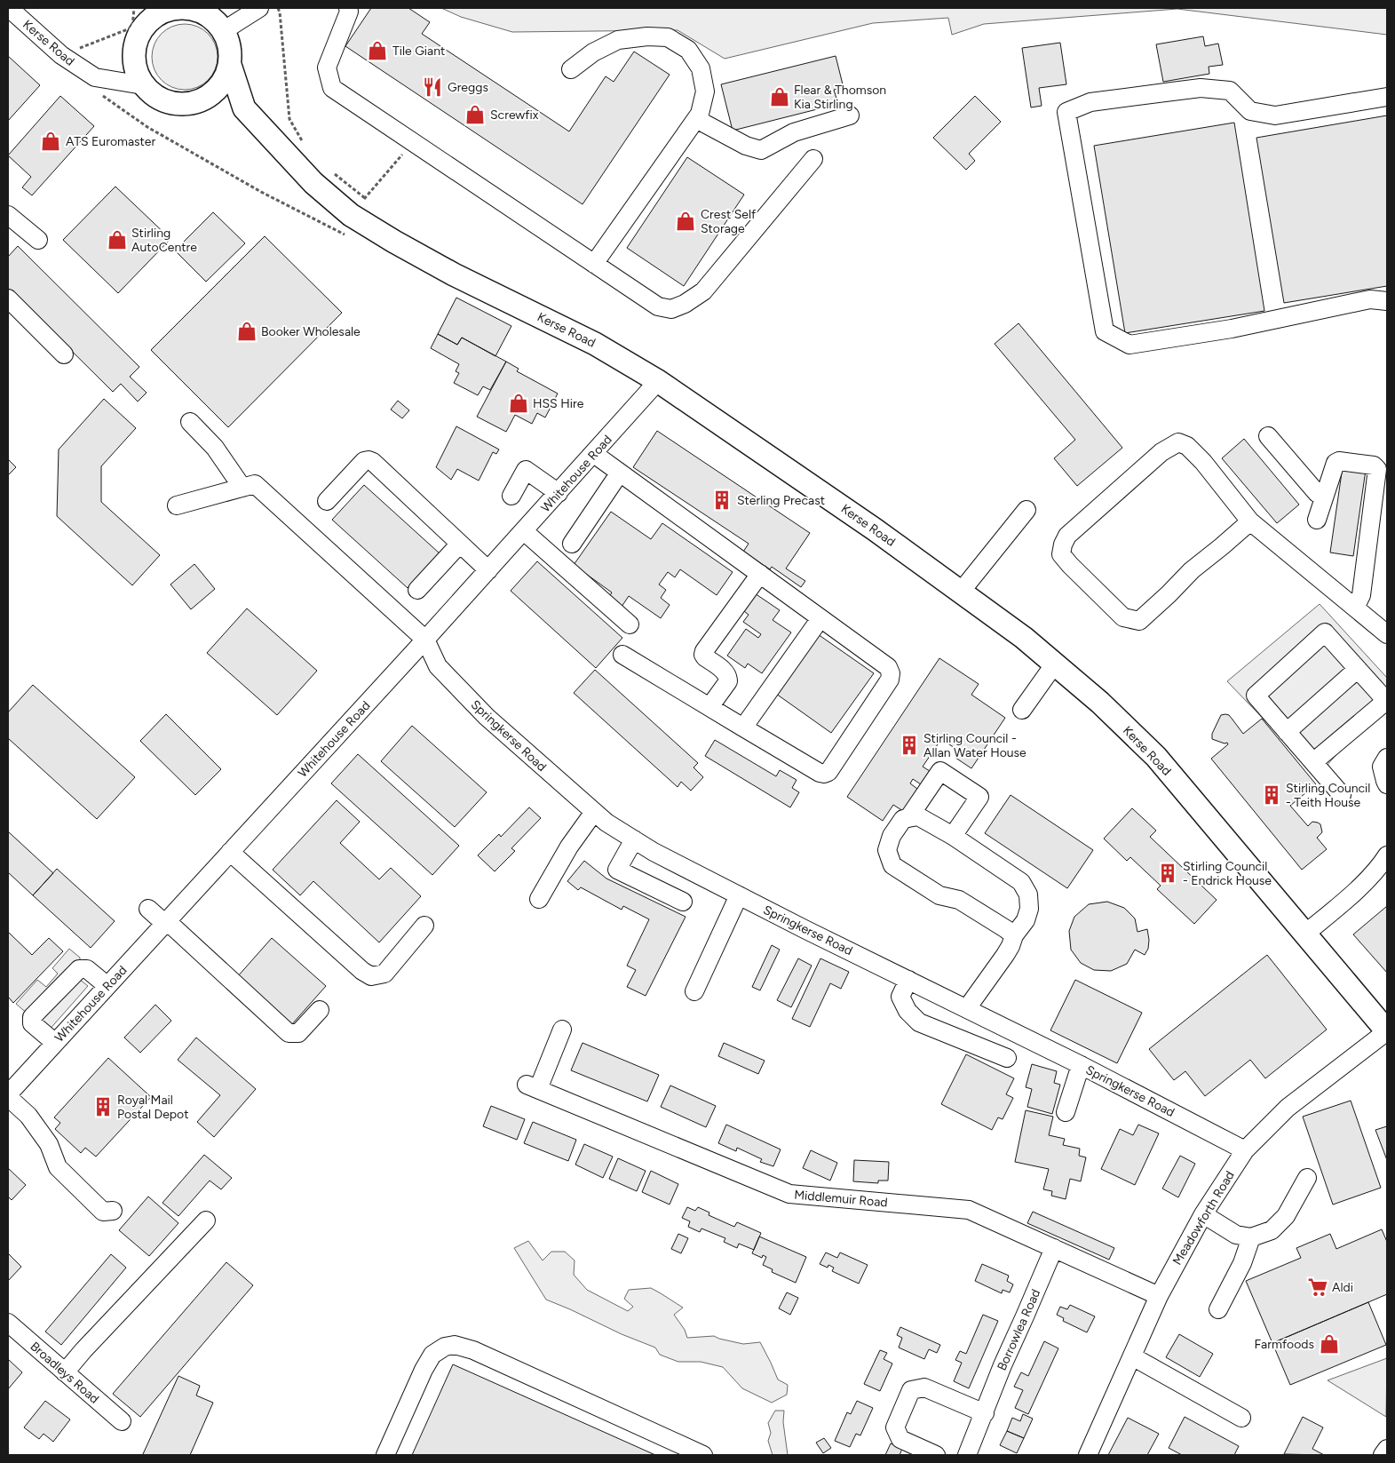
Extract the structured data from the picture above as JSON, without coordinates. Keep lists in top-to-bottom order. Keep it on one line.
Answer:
{"streets":{"main road":["Kerse Road"],"street":["Whitehouse Road","Springkerse Road","Middlemuir Road","Meadowforth Road","Borrowlea Road","Broadleys Road"]},"crossings":[["Kerse Road","Whitehouse Road"],["Kerse Road","Meadowforth Road"],["Whitehouse Road","Springkerse Road"],["Springkerse Road","Meadowforth Road"],["Middlemuir Road","Meadowforth Road"],["Middlemuir Road","Borrowlea Road"]],"places":{"shop":["Tile Giant","Flear & Thomson Kia Stirling","Screwfix","ATS Euromaster","Crest Self Storage","Stirling AutoCentre","Booker Wholesale","HSS Hire","Farmfoods"],"restaurant":["Greggs"],"building":["Sterling Precast","Stirling Council - Allan Water House","Stirling Council - Teith House","Stirling Council - Endrick House","Royal Mail Postal Depot"],"supermarket":["Aldi"]}}
